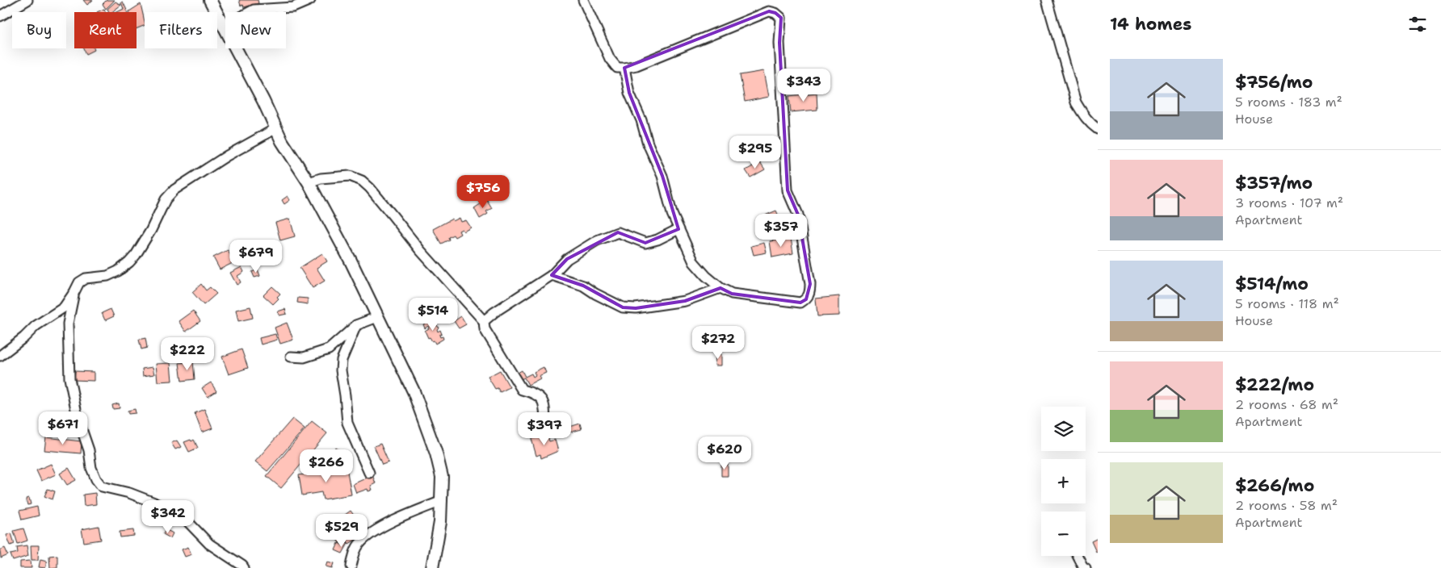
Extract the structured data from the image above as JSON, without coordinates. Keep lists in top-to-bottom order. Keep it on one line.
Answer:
{"page":{"heading":"14 homes","chip":["Buy","Rent","Filters","New"],"list":[{"name":"$756/mo","note":"5 rooms · 183 m² · House"},{"name":"$357/mo","note":"3 rooms · 107 m² · Apartment"},{"name":"$514/mo","note":"5 rooms · 118 m² · House"},{"name":"$222/mo","note":"2 rooms · 68 m² · Apartment"},{"name":"$266/mo","note":"2 rooms · 58 m² · Apartment"}],"price":["$343","$295","$756","$357","$679","$514","$272","$222","$671","$397","$620","$266","$342","$529"],"map_buttons":["+","−"]}}
